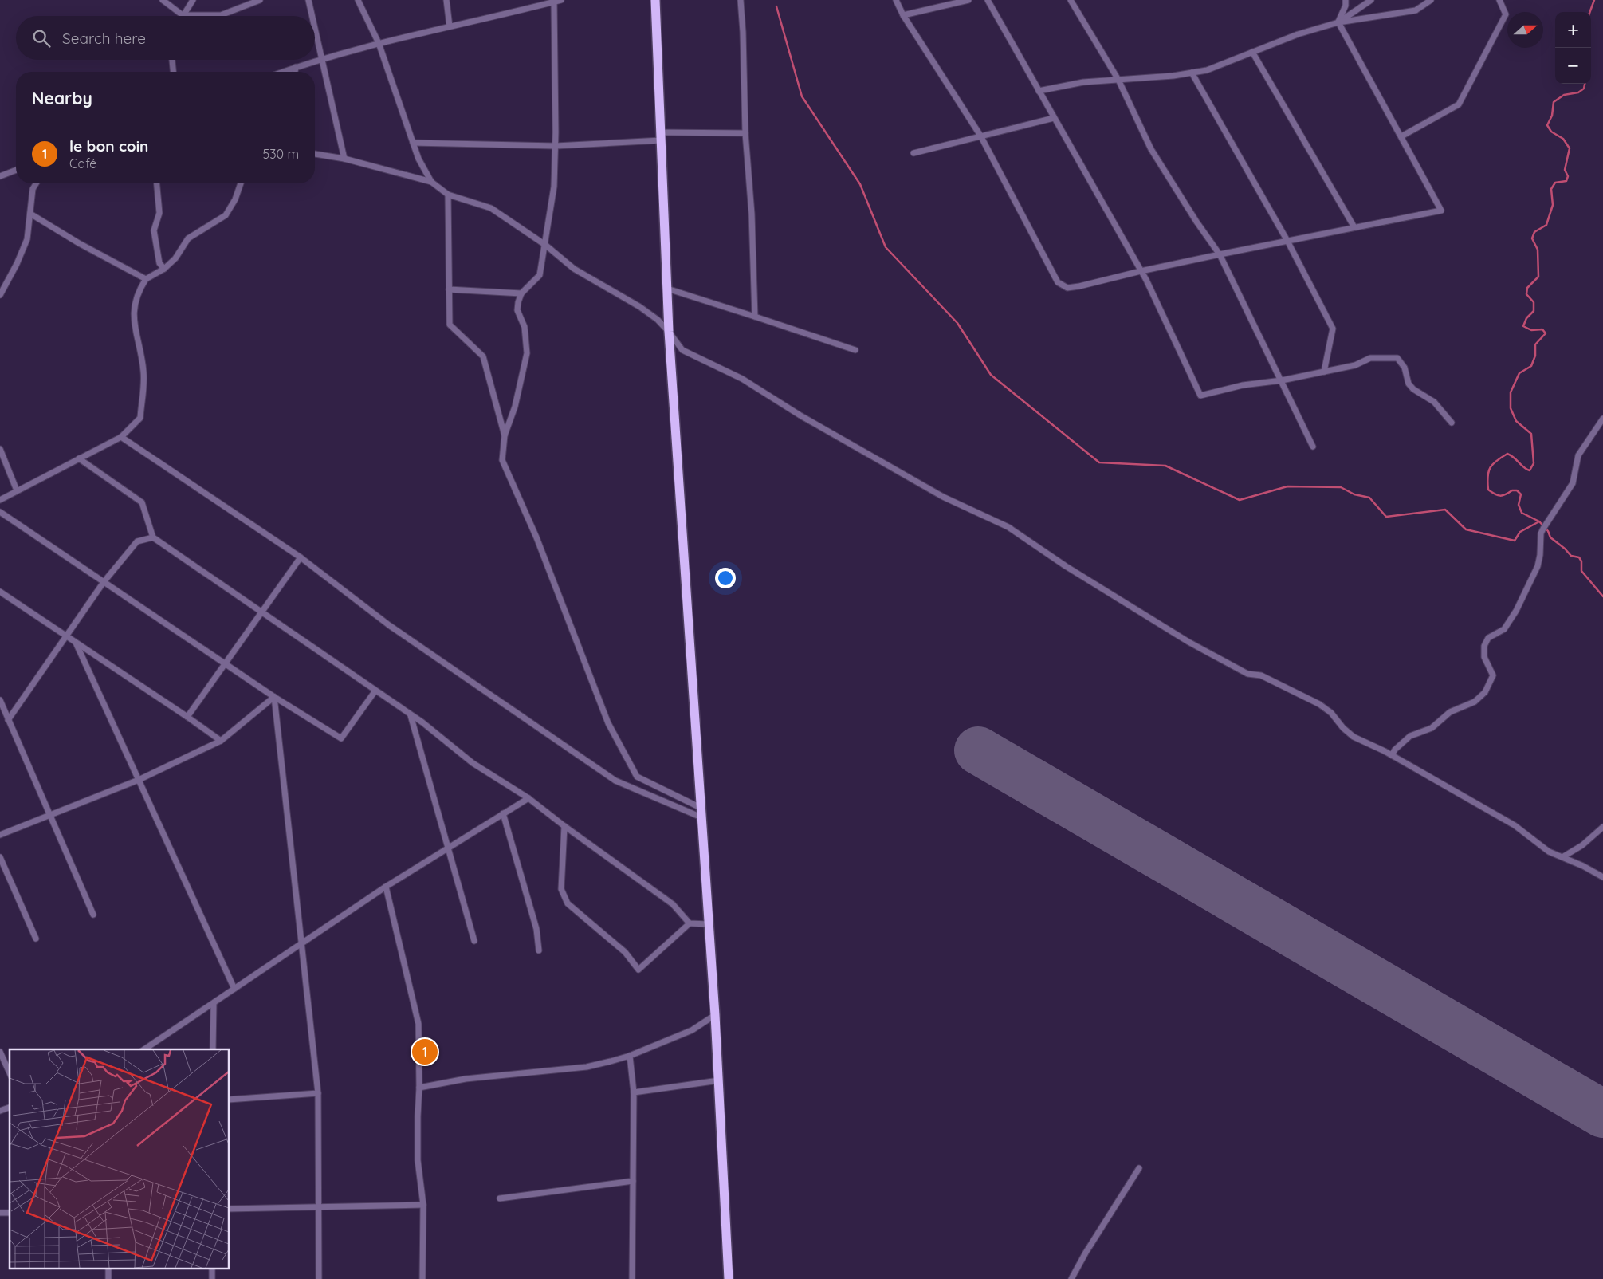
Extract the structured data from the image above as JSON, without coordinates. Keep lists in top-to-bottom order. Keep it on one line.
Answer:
{"north":"right","page":{"map_buttons":["+","−"],"search":"Search here","heading":"Nearby","list":[{"mark":"1","name":"le bon coin","note":"Café","value":"530 m"}],"pins":"1"}}
